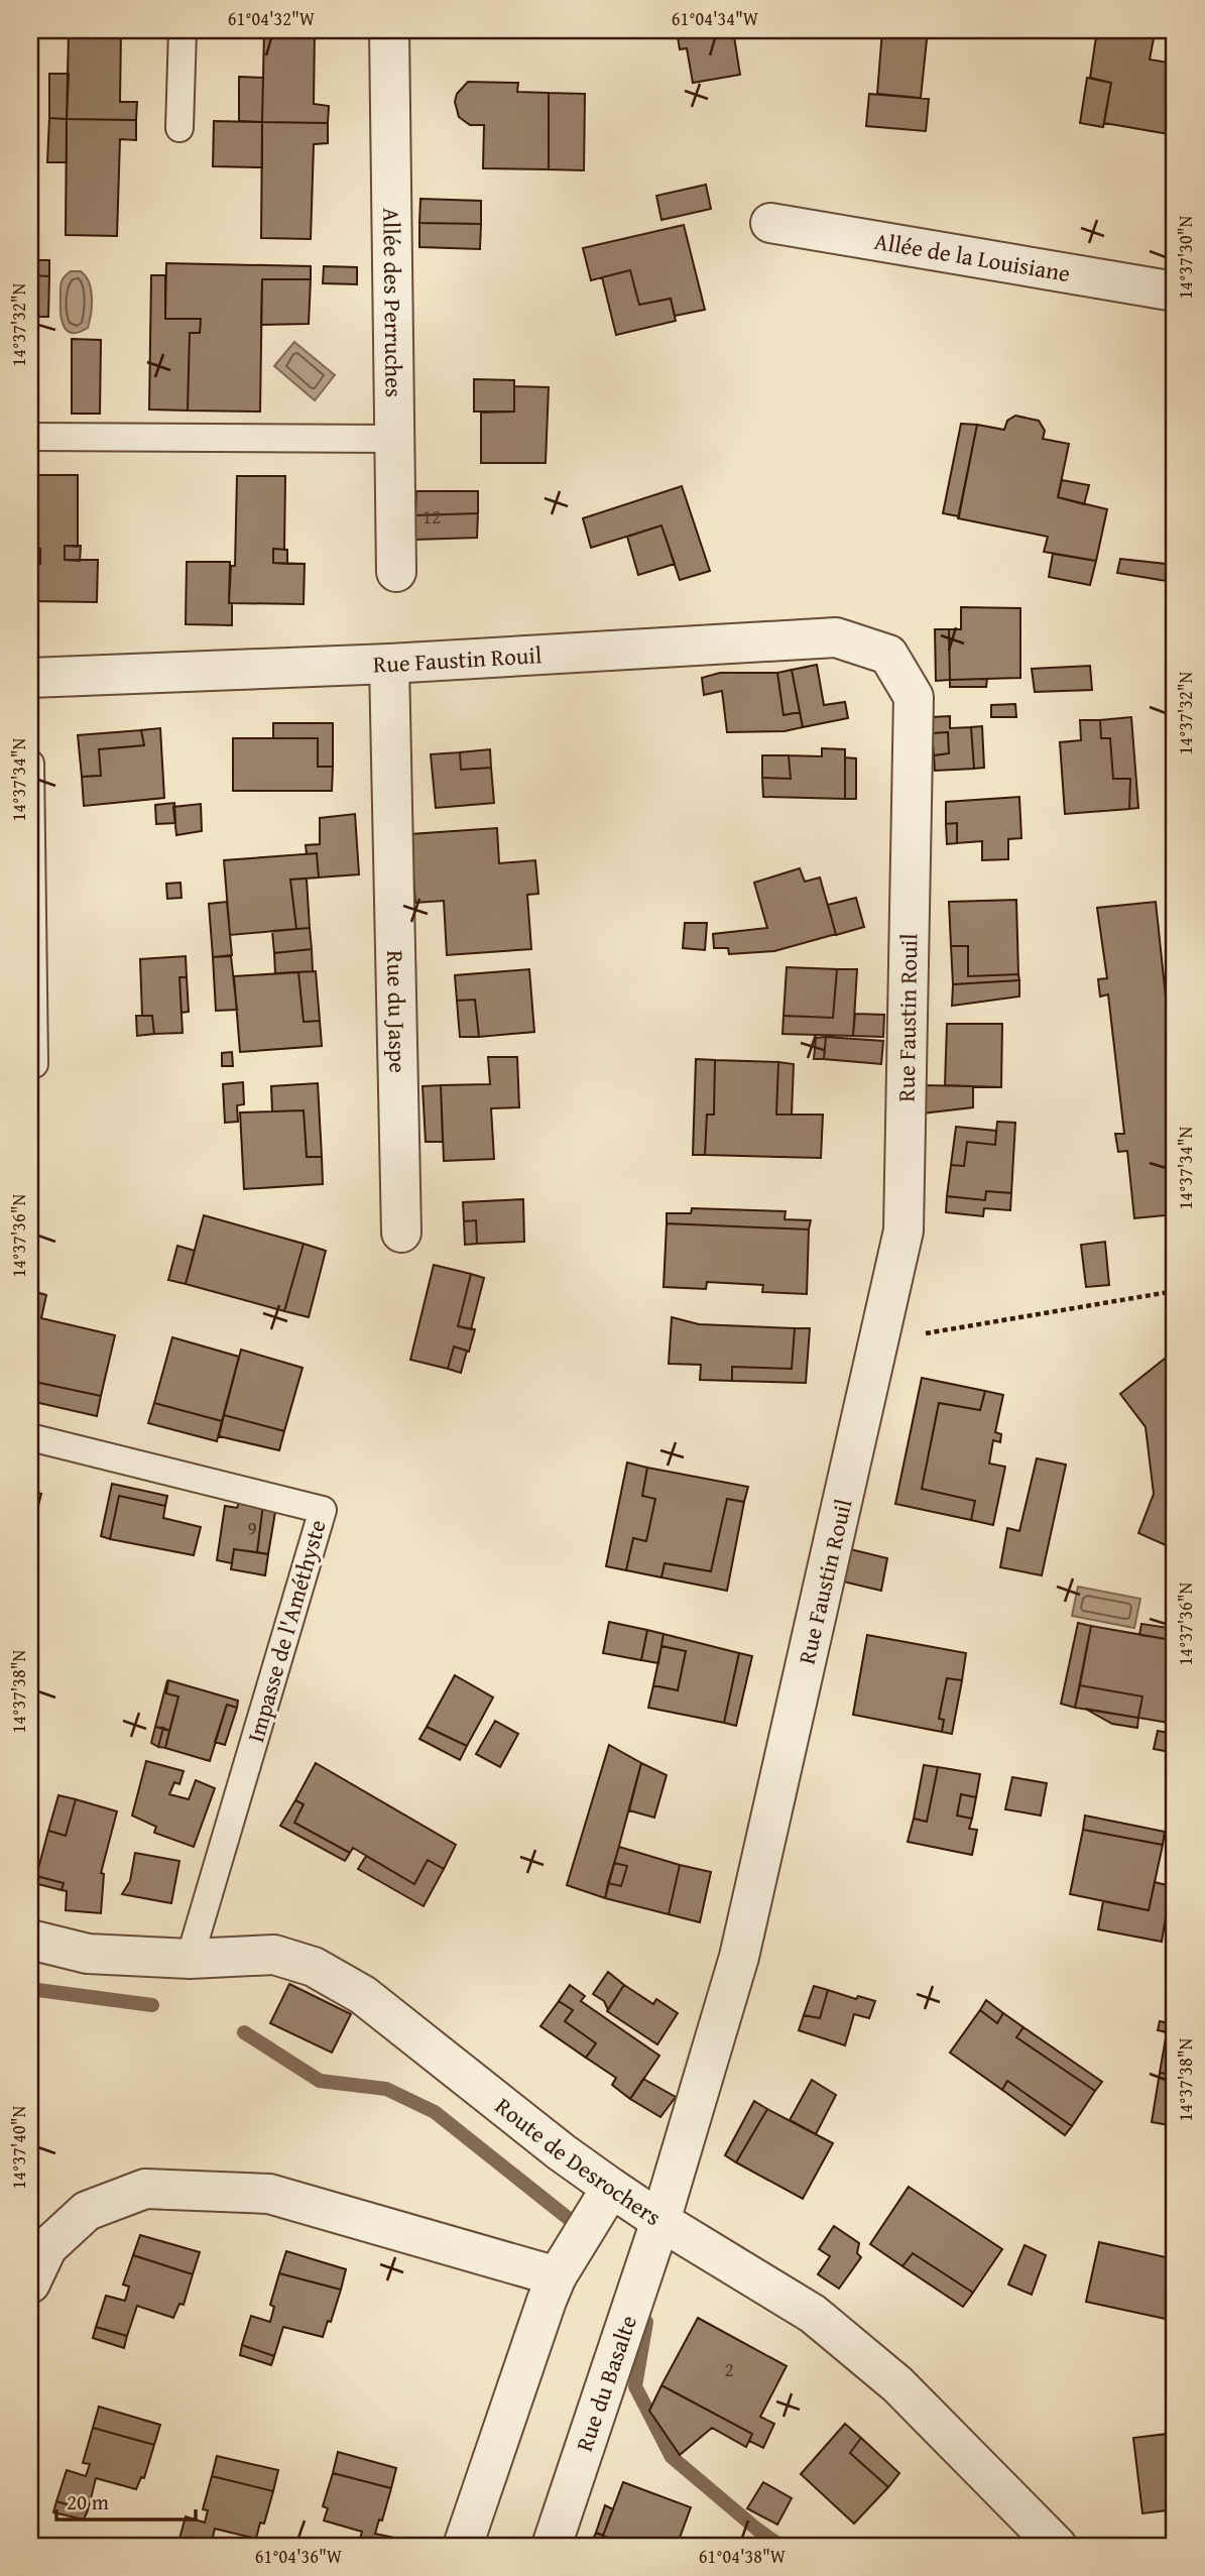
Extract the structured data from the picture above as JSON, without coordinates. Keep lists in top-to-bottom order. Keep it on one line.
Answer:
{"streets":{"street":["Allée de la Louisiane","Allée des Perruches","Rue Faustin Rouil","Rue du Jaspe","Route de Desrochers","Rue du Basalte"],"lane":["Impasse de l'Améthyste"]},"crossings":[["Rue Faustin Rouil","Rue du Jaspe"],["Rue Faustin Rouil","Route de Desrochers"],["Rue Faustin Rouil","Rue du Basalte"],["Impasse de l'Améthyste","Route de Desrochers"],["Route de Desrochers","Rue du Basalte"]],"house_numbers":["12","9","2"],"scale_bar":"20 m","coordinates":["61°04'32\"W","61°04'34\"W","14°37'30\"N","14°37'32\"N","14°37'34\"N","14°37'36\"N","14°37'38\"N","14°37'40\"N","61°04'36\"W","61°04'38\"W"]}
